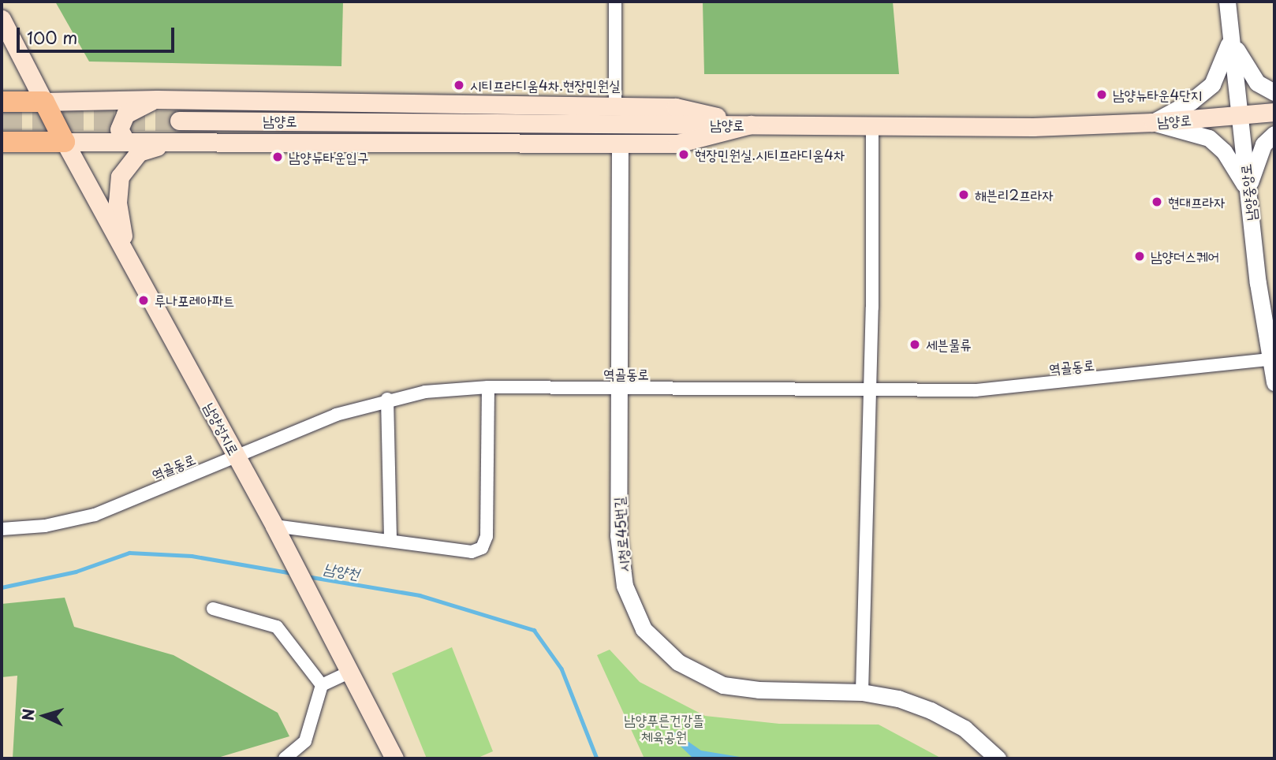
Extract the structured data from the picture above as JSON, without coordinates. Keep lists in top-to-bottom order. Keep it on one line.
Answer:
{"streets":{"main road":["남양로","남양성지로"],"street":["남양중앙로","역골동로","시청로45번길"]},"crossings":[["남양로","남양중앙로"],["남양중앙로","역골동로"],["역골동로","남양성지로"],["역골동로","시청로45번길"]],"water":["남양천"],"parks":["남양푸른건강뜰 체육공원"],"places":["시티프라디움4차.현장민원실","남양뉴타운4단지","현장민원실.시티프라디움4차","남양뉴타운입구","해븐리2프라자","현대프라자","남양더스퀘어","루나포레아파트","세븐물류"],"scale_bar":"100 m","north":"left"}
